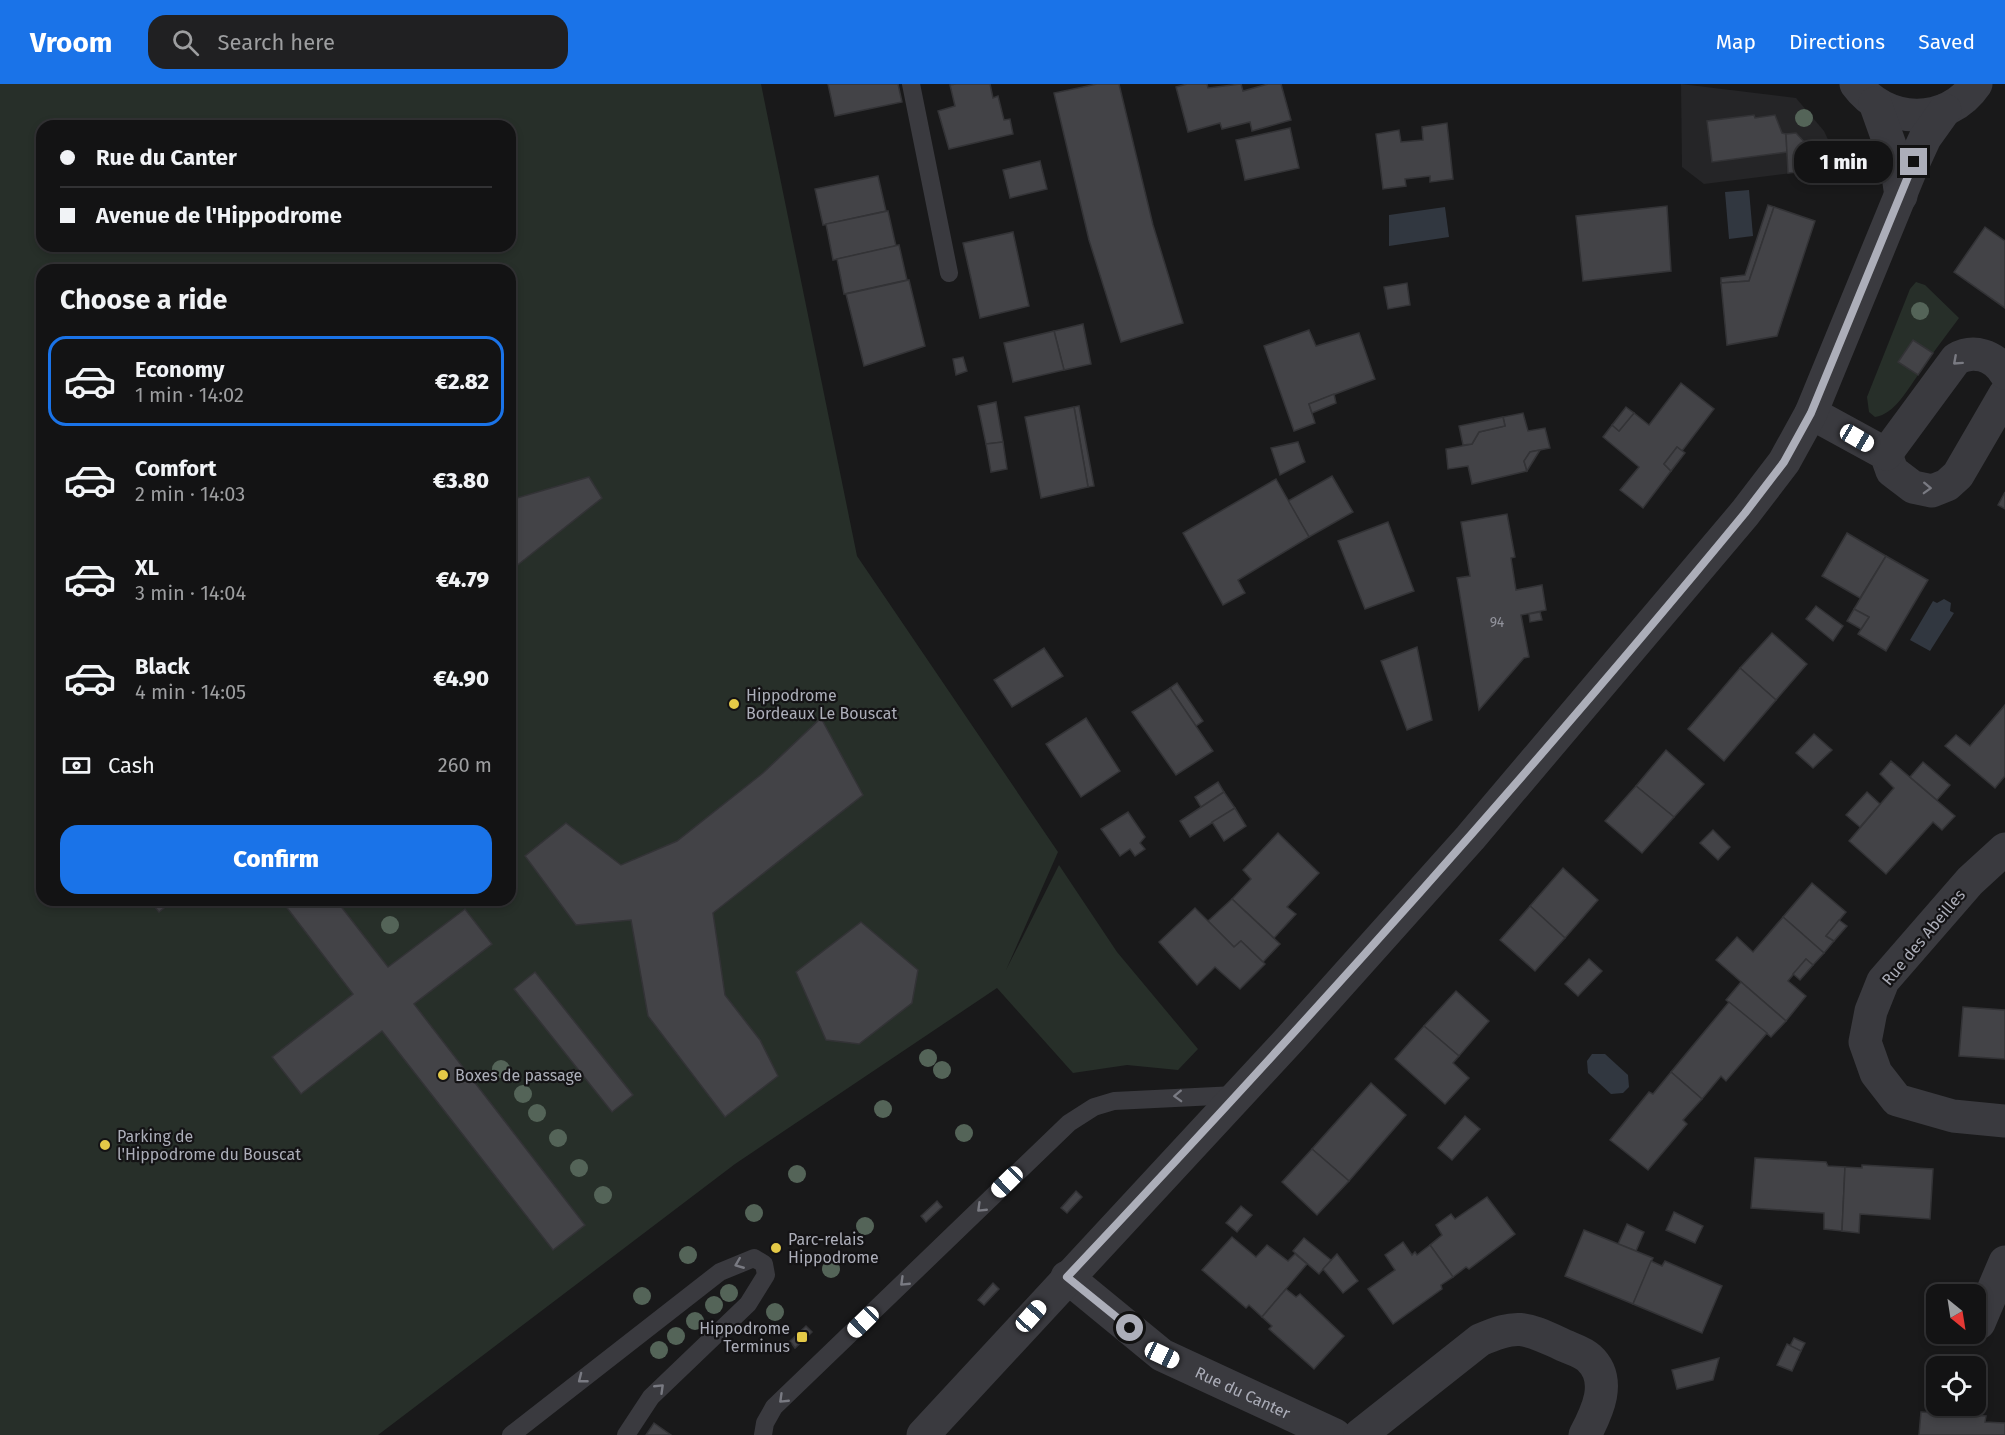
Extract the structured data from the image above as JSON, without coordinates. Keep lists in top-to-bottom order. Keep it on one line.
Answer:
{"streets":{"street":["Rue des Abeilles","Rue du Canter"]},"places":{"other":["Hippodrome Bordeaux Le Bouscat","Boxes de passage","Parking de l'Hippodrome du Bouscat","Parc-relais Hippodrome"],"transit":["Hippodrome Terminus"]},"house_numbers":["94"],"north":"bottom right","page":{"header":"Vroom","search":"Search here","nav":["Map","Directions","Saved"],"banner":["Rue du Canter","Avenue de l'Hippodrome"],"bubble":"1 min","heading":"Choose a ride","list":[{"name":"Economy","note":"1 min · 14:02","value":"€2.82"},{"name":"Comfort","note":"2 min · 14:03","value":"€3.80"},{"name":"XL","note":"3 min · 14:04","value":"€4.79"},{"name":"Black","note":"4 min · 14:05","value":"€4.90"}],"pay":["Cash","260 m"],"buttons":"Confirm"}}
